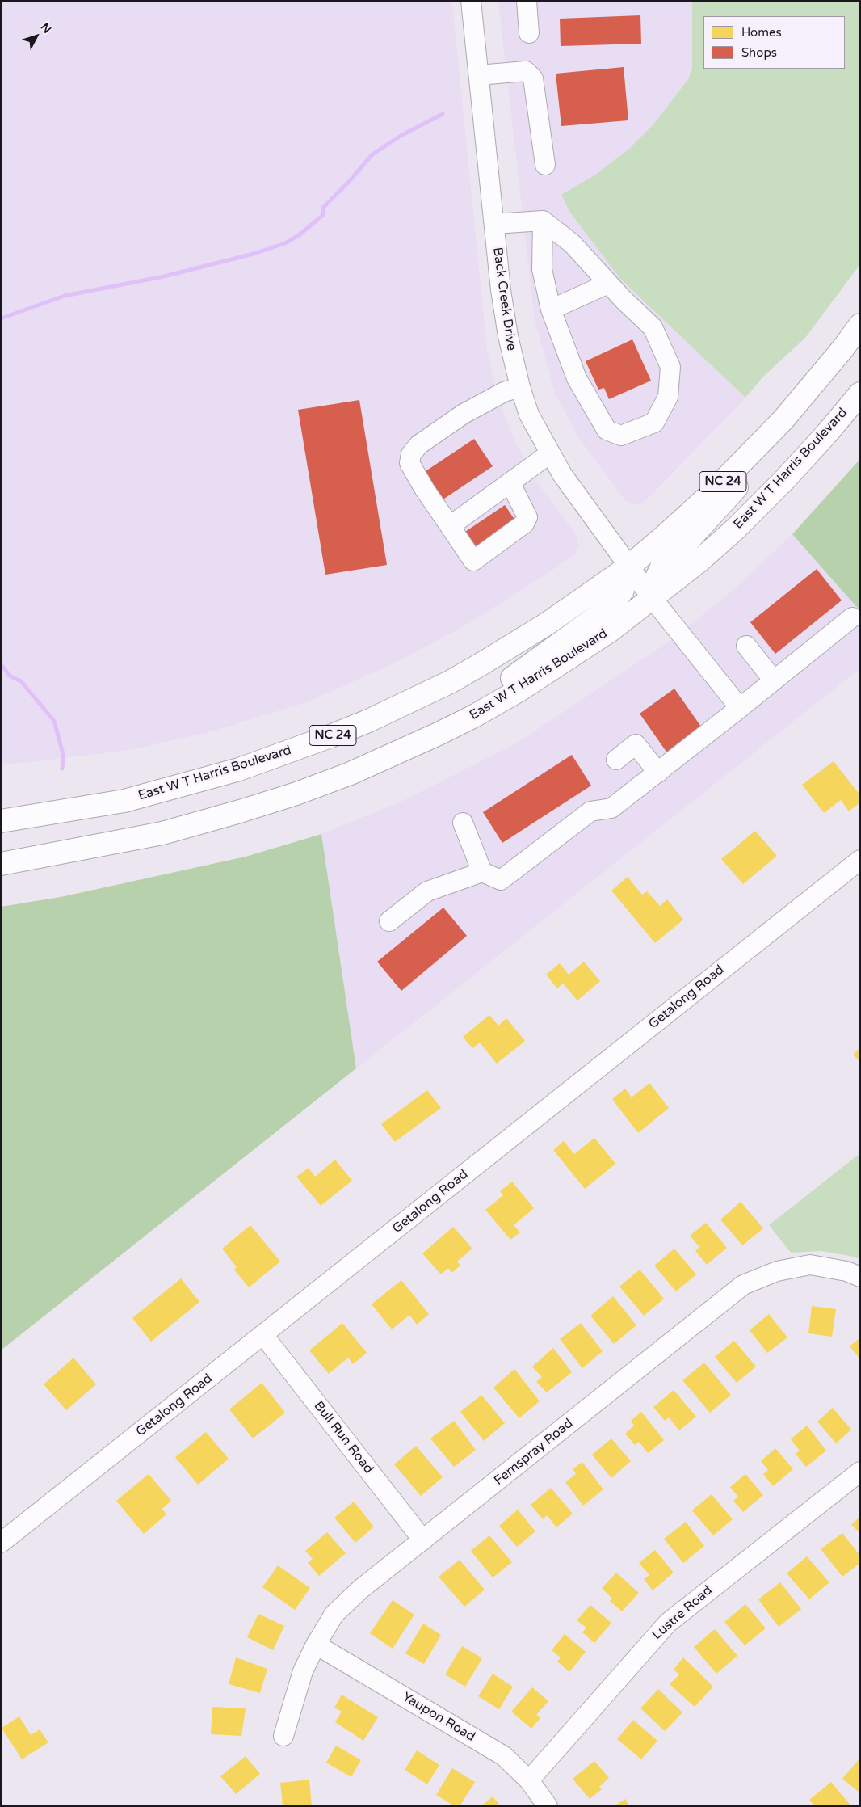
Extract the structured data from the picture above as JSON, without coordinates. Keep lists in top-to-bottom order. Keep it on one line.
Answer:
{"streets":{"main road":["East W T Harris Boulevard","NC 24"],"street":["Back Creek Drive","Getalong Road","Bull Run Road","Fernspray Road","Lustre Road","Yaupon Road"]},"crossings":[["Back Creek Drive","East W T Harris Boulevard"],["Getalong Road","Bull Run Road"],["Bull Run Road","Fernspray Road"],["Fernspray Road","Yaupon Road"],["Lustre Road","Yaupon Road"]],"legend":["Homes","Shops"],"north":"top right"}
